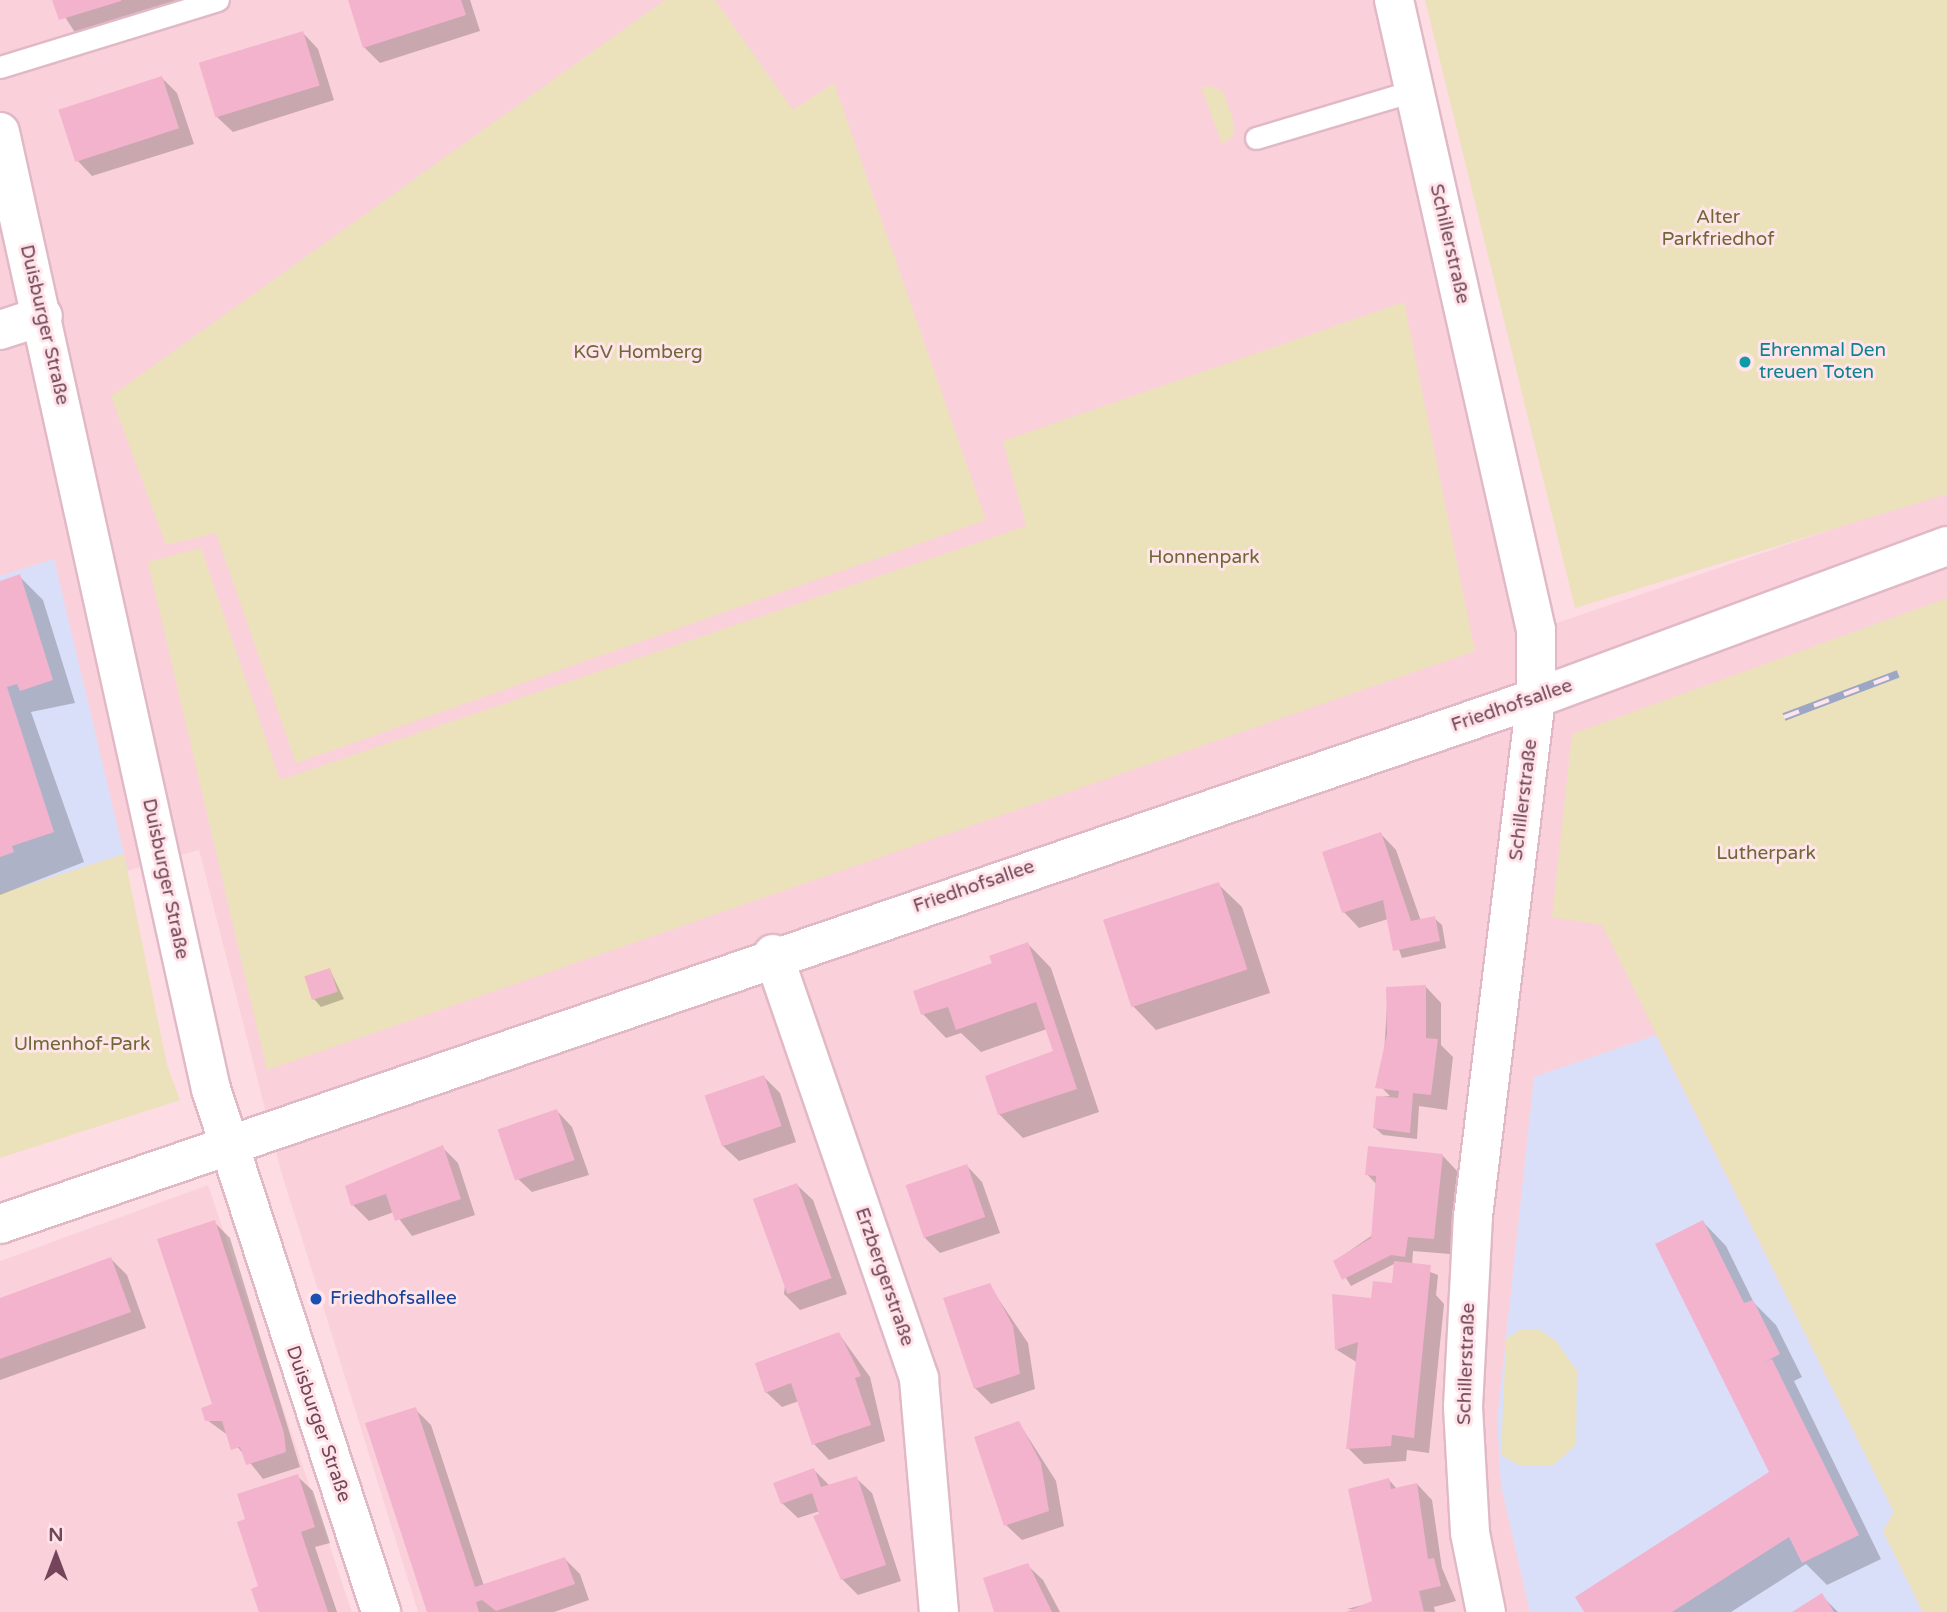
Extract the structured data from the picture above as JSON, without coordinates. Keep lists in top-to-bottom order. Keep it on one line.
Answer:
{"streets":{"street":["Schillerstraße","Duisburger Straße","Friedhofsallee","Erzbergerstraße"]},"crossings":[["Schillerstraße","Friedhofsallee"],["Duisburger Straße","Friedhofsallee"],["Friedhofsallee","Erzbergerstraße"]],"parks":["Alter Parkfriedhof","KGV Homberg","Honnenpark","Lutherpark","Ulmenhof-Park"],"places":["Ehrenmal Den treuen Toten","Friedhofsallee"],"north":"top"}
